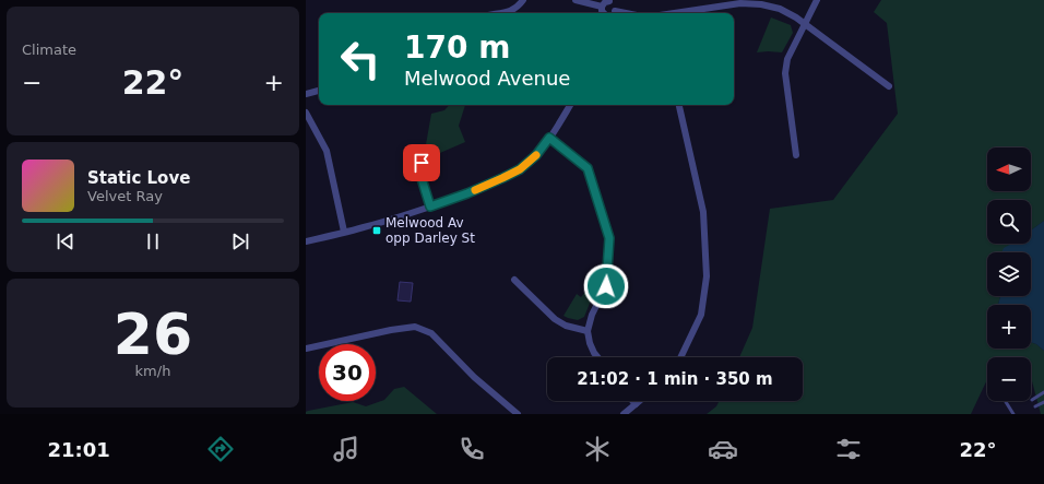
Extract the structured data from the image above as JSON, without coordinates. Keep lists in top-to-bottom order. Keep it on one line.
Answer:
{"places":{"transit":["Melwood Av opp Darley St"]},"north":"left","page":{"tile":["Climate",["26","km/h"]],"turn":["170 m","Melwood Avenue"],"heat":["−","22°","+"],"map_buttons":["+","−"],"song":["Static Love","Velvet Ray"],"limit":"30","trip":"21:02 · 1 min · 350 m","tabs":["21:01","22°"]}}
